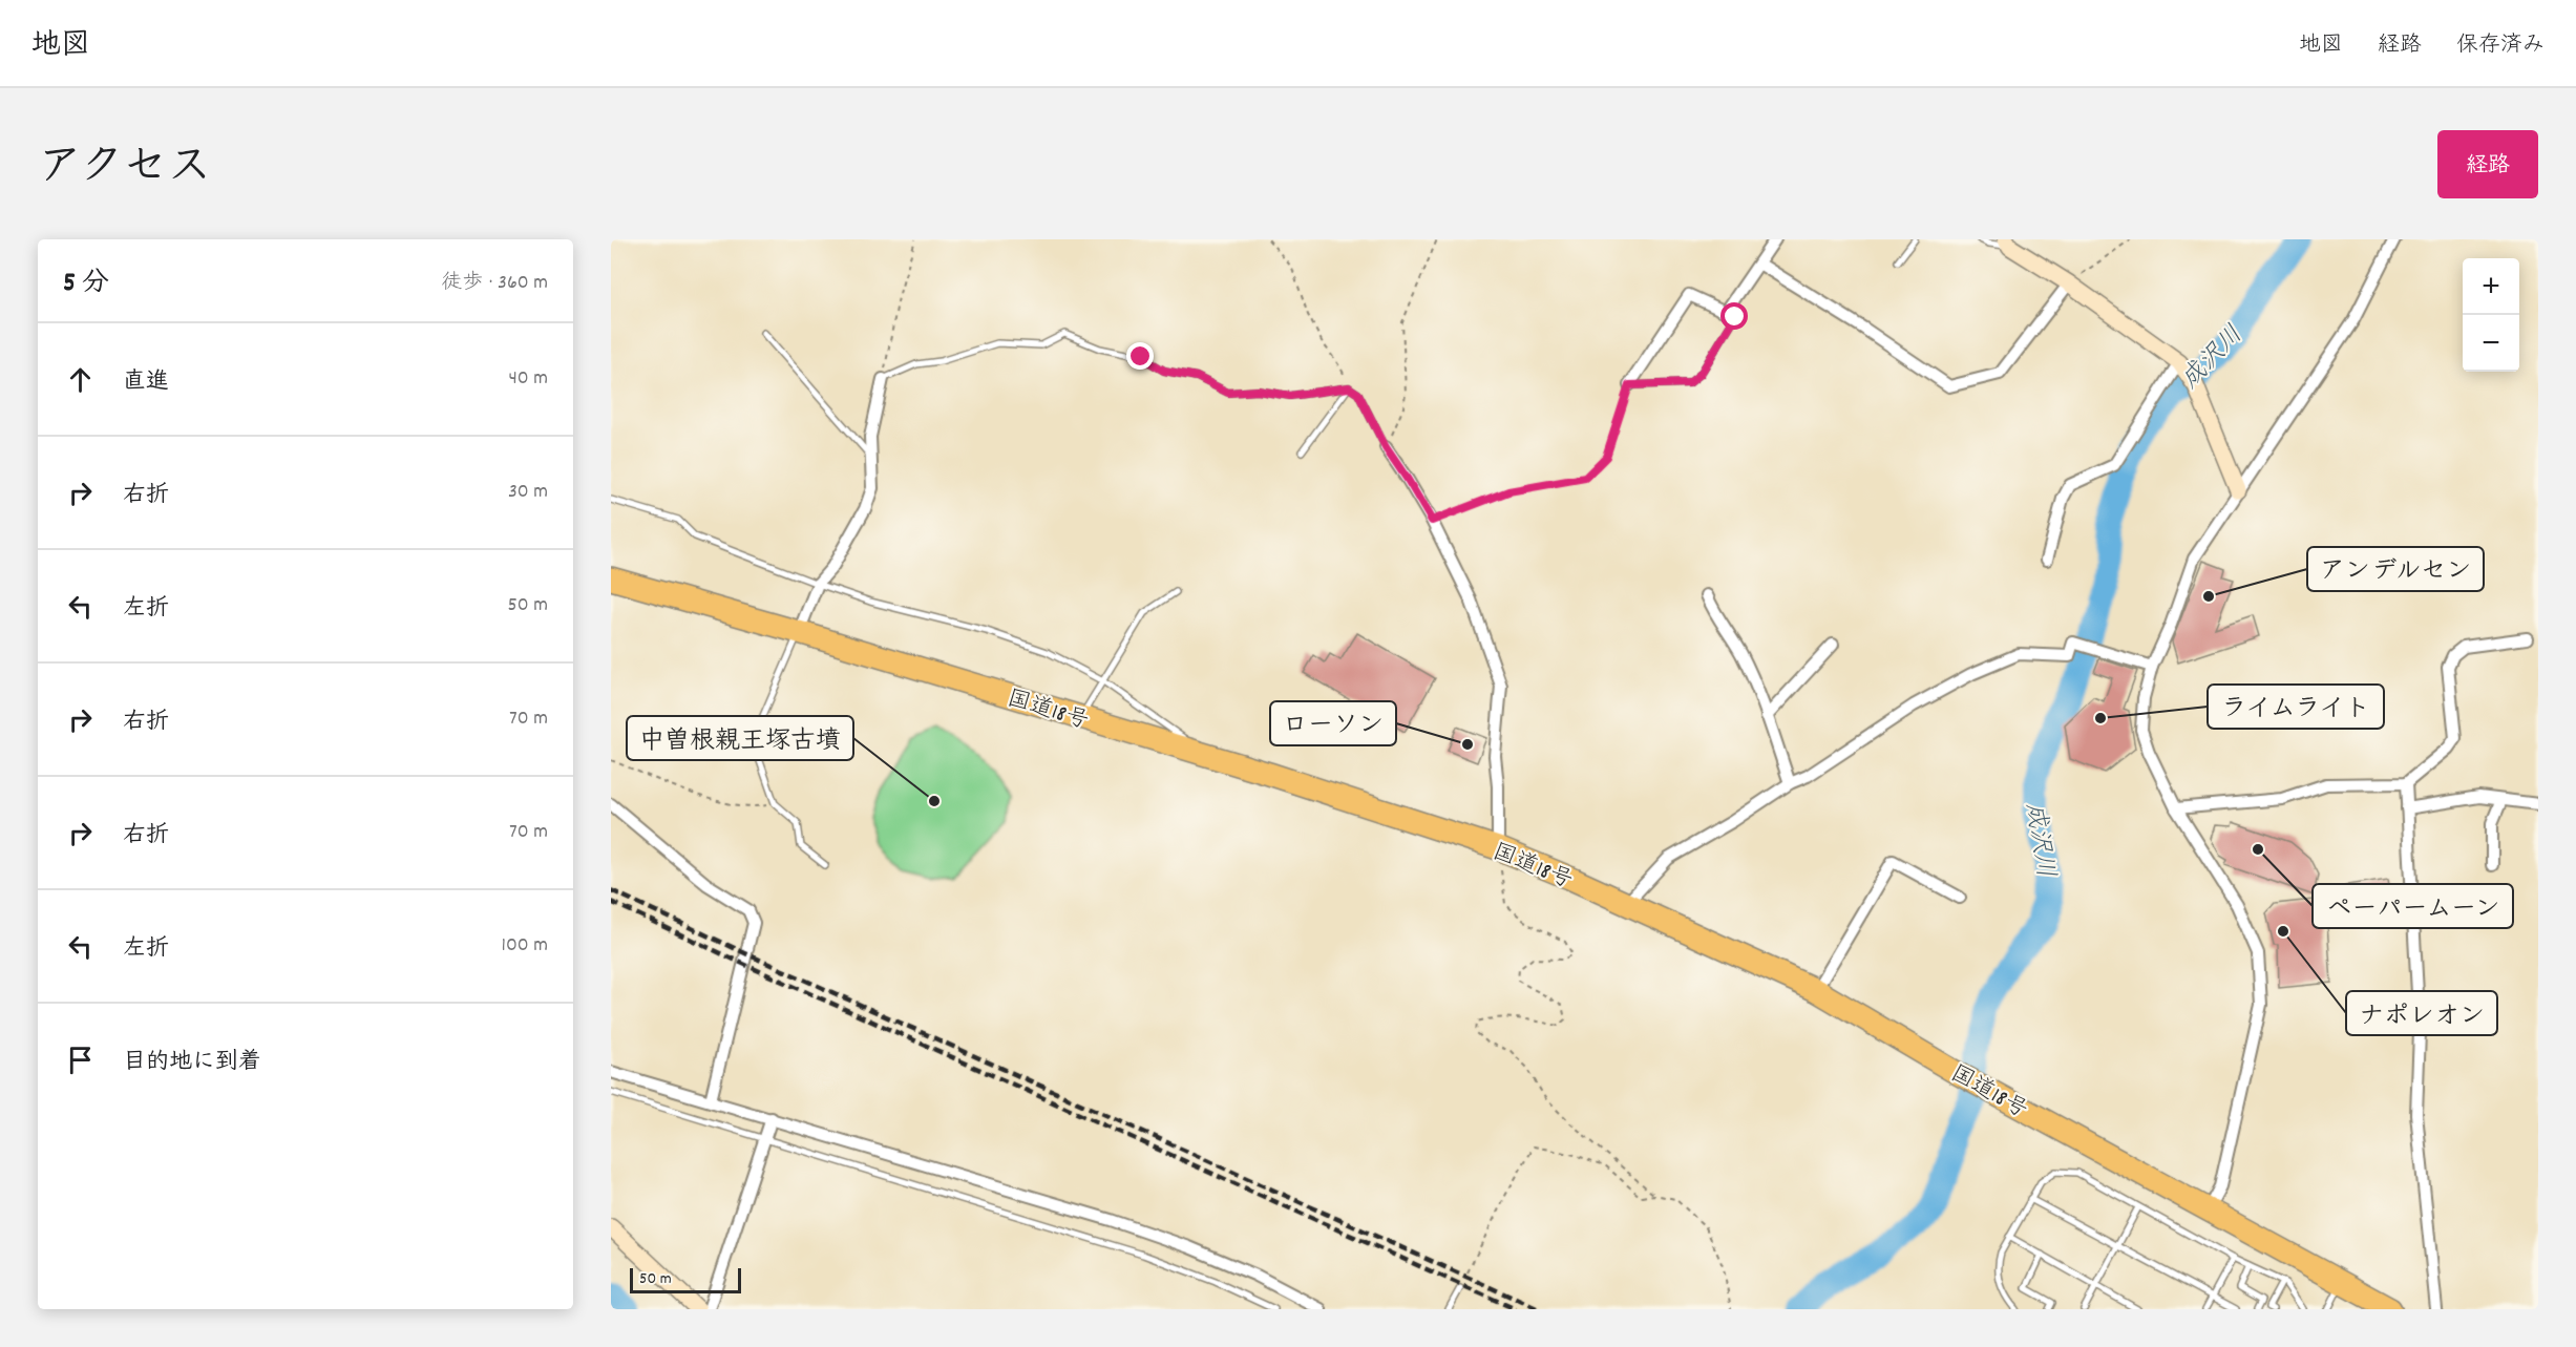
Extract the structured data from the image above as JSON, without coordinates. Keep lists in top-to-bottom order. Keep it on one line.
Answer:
{"streets":{"highway":["国道18号"]},"water":["成沢川"],"places":["アンデルセン","ライムライト","ローソン","中曽根親王塚古墳","ペーパームーン","ナポレオン"],"scale_bar":"50 m","page":{"header":"地図","nav":["地図","経路","保存済み"],"title":"アクセス","buttons":"経路","heading":["5 分","徒歩 · 360 m"],"map_buttons":["+","−"],"list":[["直進","40 m"],["右折","30 m"],["左折","50 m"],["右折","70 m"],["右折","70 m"],["左折","100 m"],"目的地に到着"],"scale":"50 m"}}
